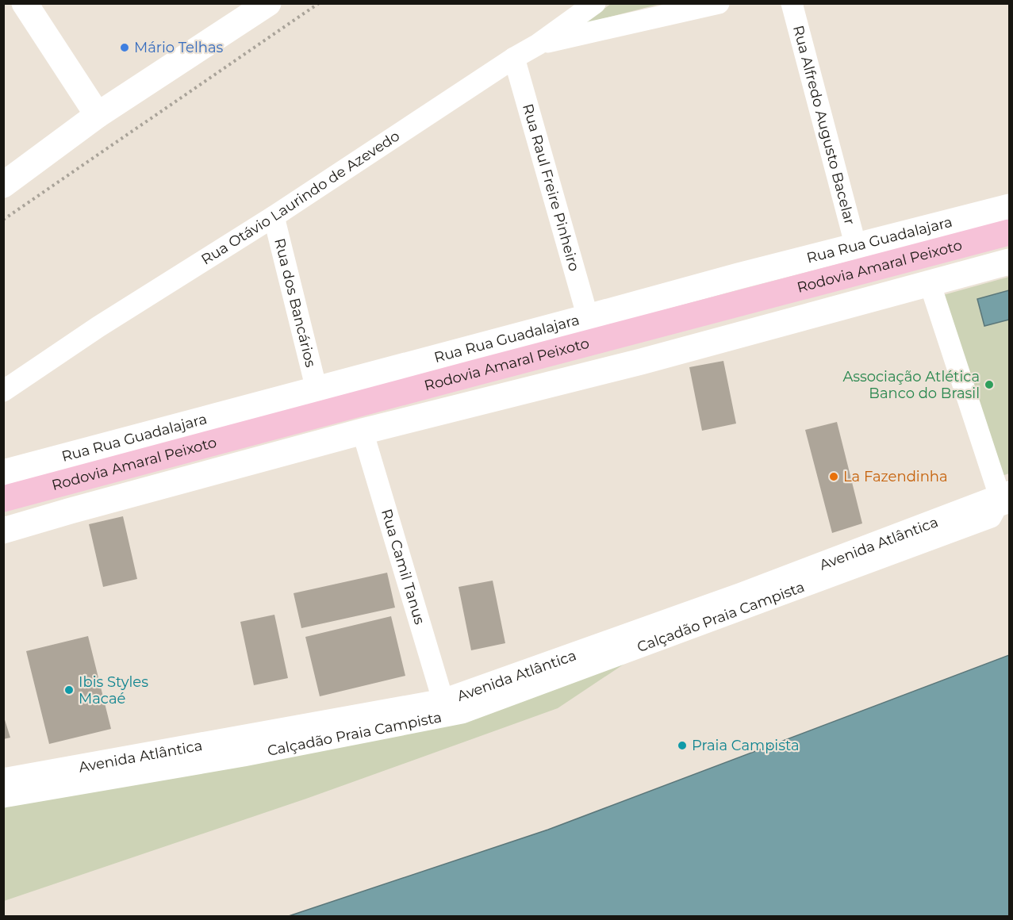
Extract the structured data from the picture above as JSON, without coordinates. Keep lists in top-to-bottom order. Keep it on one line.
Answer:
{"streets":{"highway":["Rodovia Amaral Peixoto"],"street":["Rua Alfredo Augusto Bacelar","Rua Raul Freire Pinheiro","Rua Otávio Laurindo de Azevedo","Rua Rua Guadalajara","Rua dos Bancários","Avenida Atlântica","Rua Camil Tanus","Calçadão Praia Campista"]},"crossings":[["Rua Alfredo Augusto Bacelar","Rua Rua Guadalajara"],["Rua Raul Freire Pinheiro","Rua Otávio Laurindo de Azevedo"],["Rua Raul Freire Pinheiro","Rua Rua Guadalajara"],["Rua Otávio Laurindo de Azevedo","Rua dos Bancários"],["Rua Rua Guadalajara","Rua dos Bancários"],["Avenida Atlântica","Rua Camil Tanus"],["Avenida Atlântica","Calçadão Praia Campista"]],"places":["Mário Telhas","Associação Atlética Banco do Brasil","La Fazendinha","Ibis Styles Macaé","Praia Campista"]}
